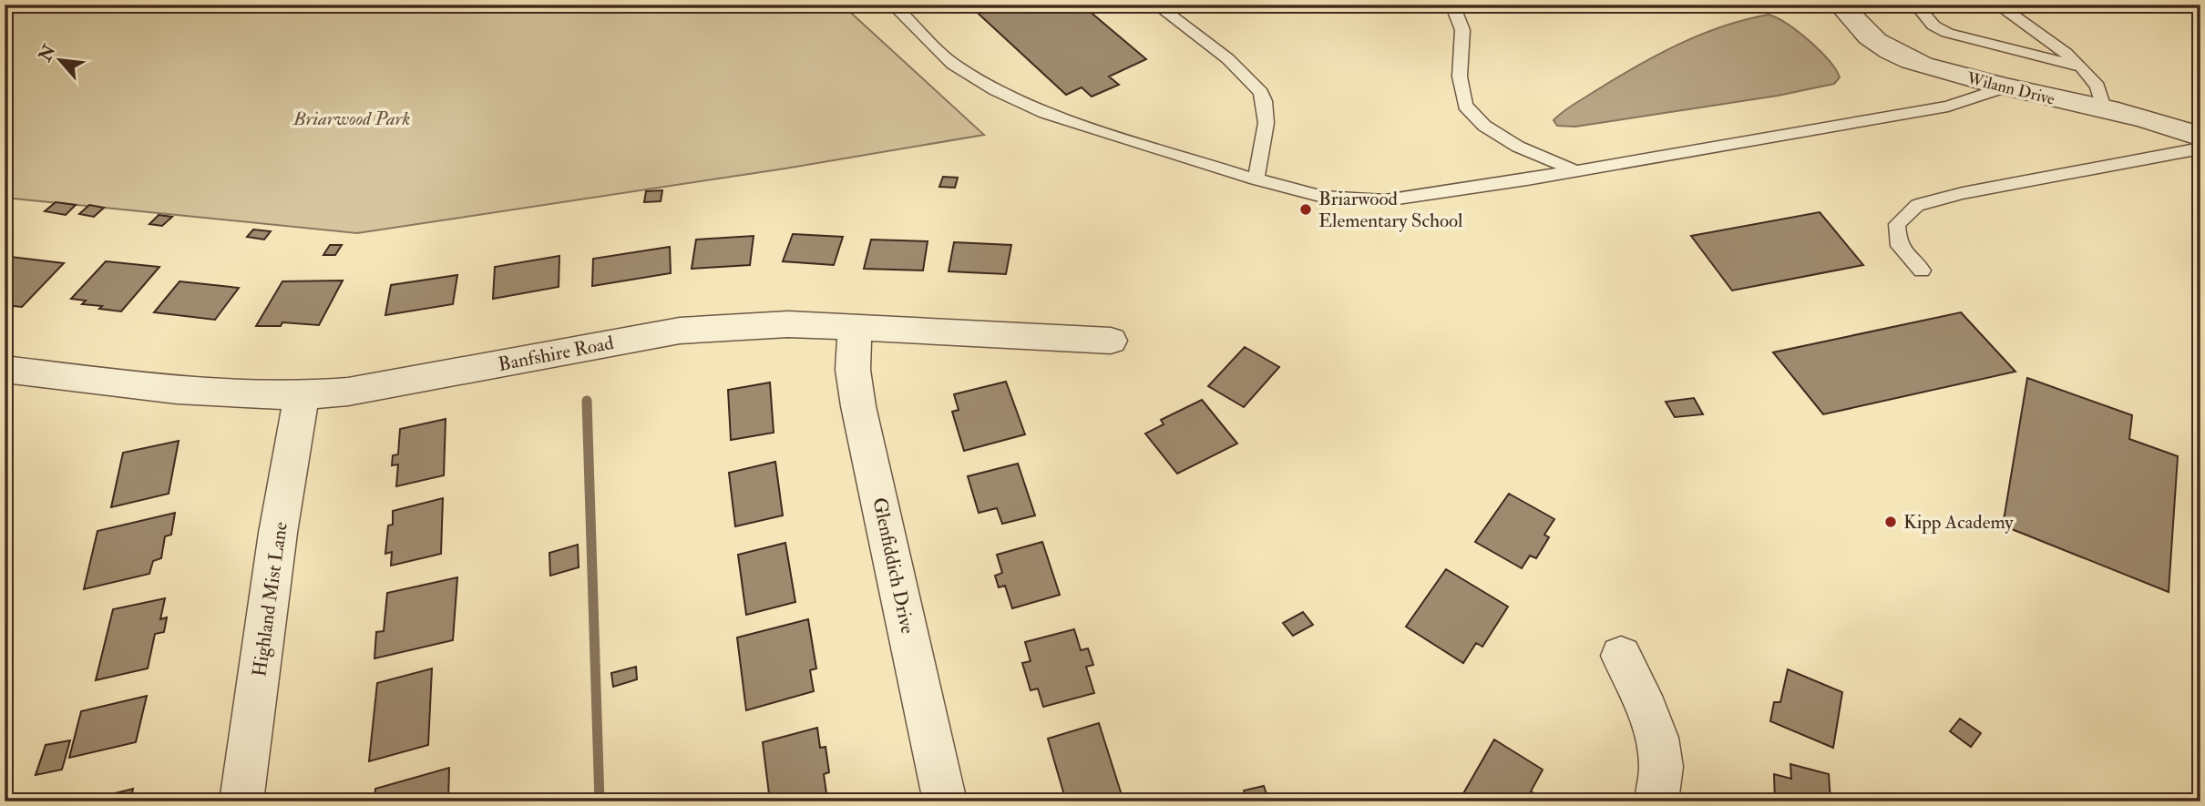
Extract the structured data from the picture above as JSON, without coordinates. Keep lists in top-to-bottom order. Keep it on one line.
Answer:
{"streets":{"street":["Wilann Drive","Banfshire Road","Glenfiddich Drive","Highland Mist Lane"]},"crossings":[["Banfshire Road","Glenfiddich Drive"],["Banfshire Road","Highland Mist Lane"]],"parks":["Briarwood Park"],"places":["Briarwood Elementary School","Kipp Academy"],"north":"top left"}
